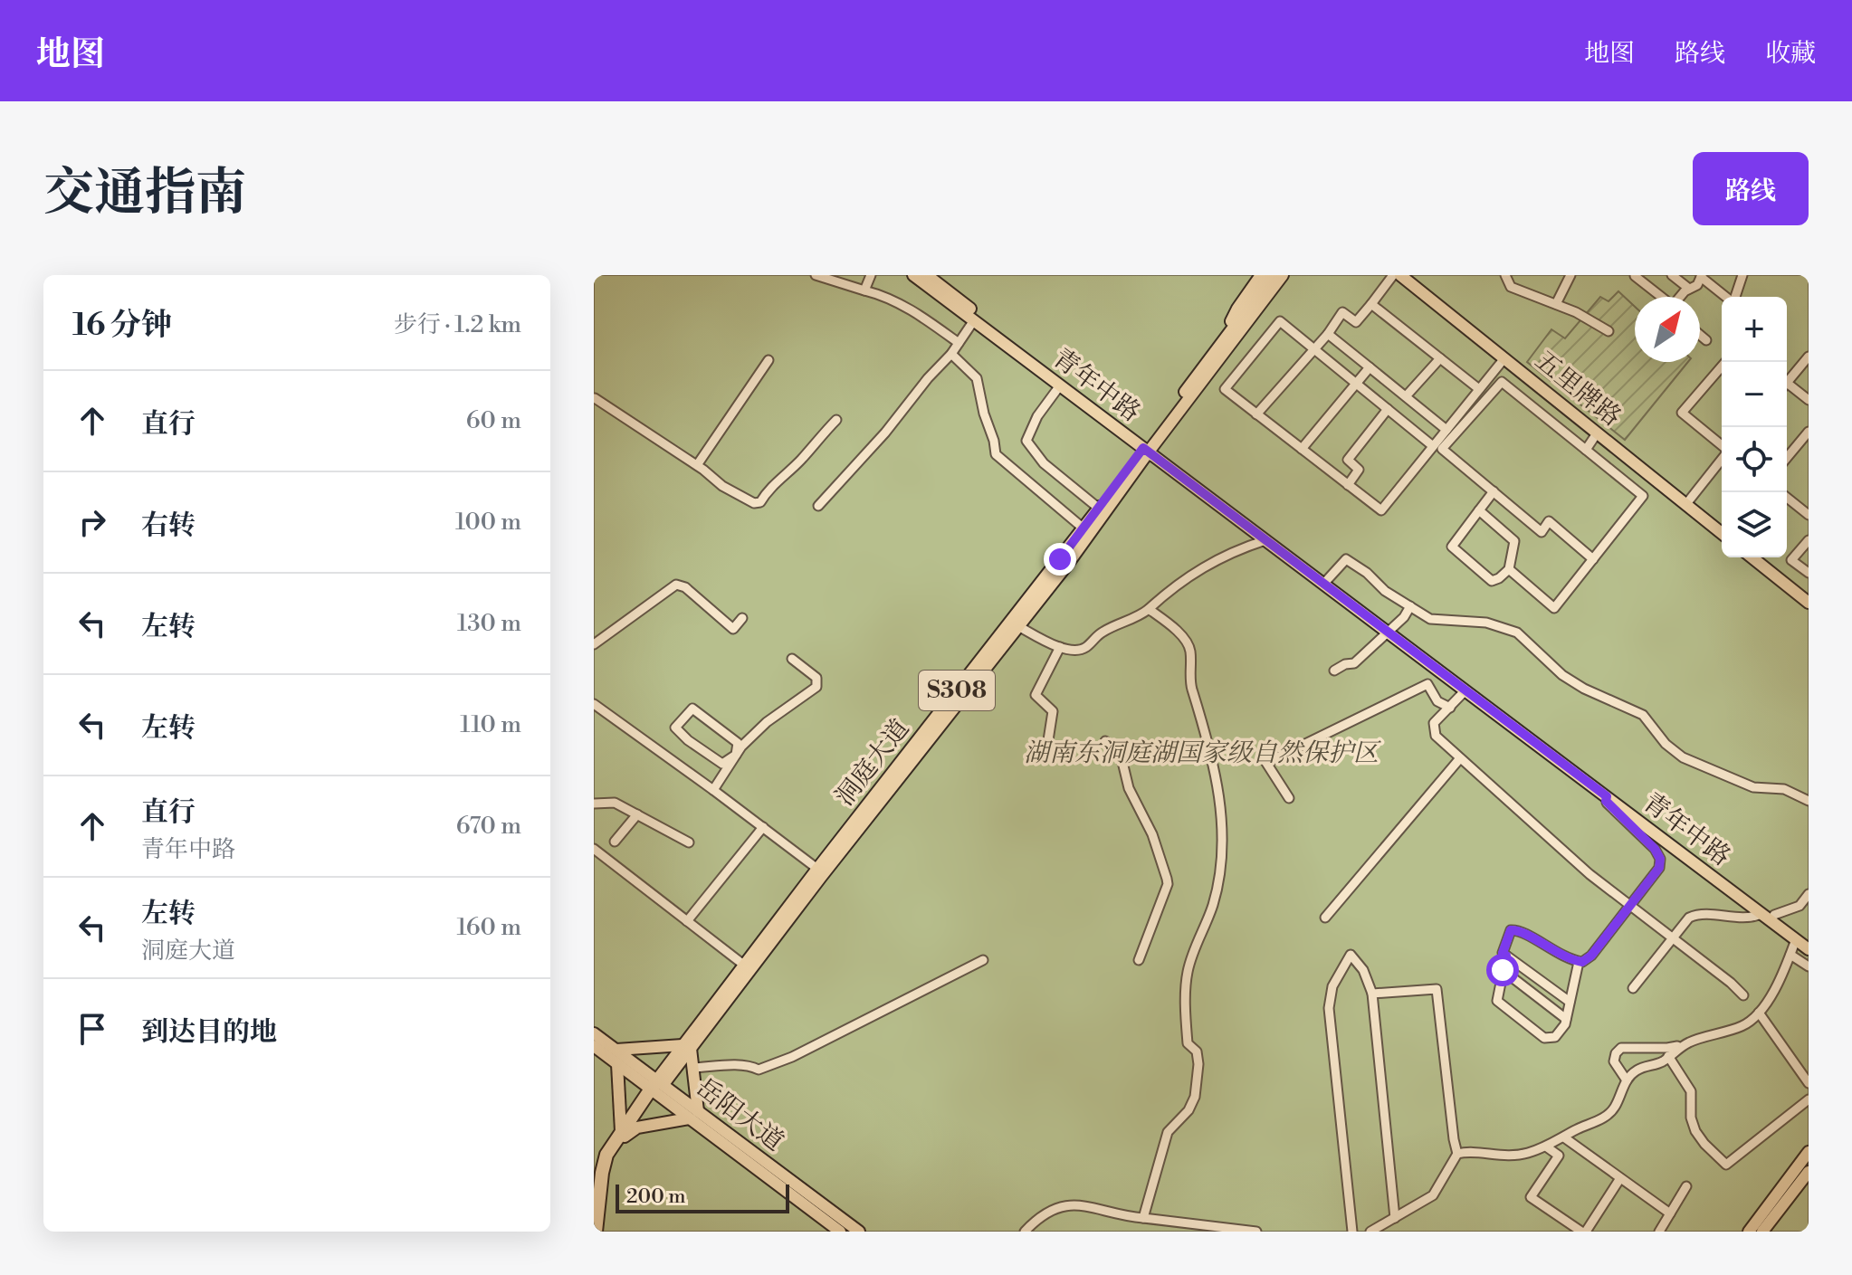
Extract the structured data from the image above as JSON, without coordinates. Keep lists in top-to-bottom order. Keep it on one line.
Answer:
{"streets":{"highway":["S308"],"main road":["青年中路","五里牌路","洞庭大道","岳阳大道"]},"crossings":[["青年中路","洞庭大道"],["S308","洞庭大道"],["S308","岳阳大道"],["洞庭大道","岳阳大道"]],"parks":["湖南东洞庭湖国家级自然保护区"],"scale_bar":"200 m","north":"top right","page":{"header":"地图","nav":["地图","路线","收藏"],"title":"交通指南","buttons":"路线","heading":["16 分钟","步行 · 1.2 km"],"map_buttons":["+","−"],"list":[["直行","60 m"],["右转","100 m"],["左转","130 m"],["左转","110 m"],["直行","青年中路","670 m"],["左转","洞庭大道","160 m"],"到达目的地"],"scale":"200 m"}}
